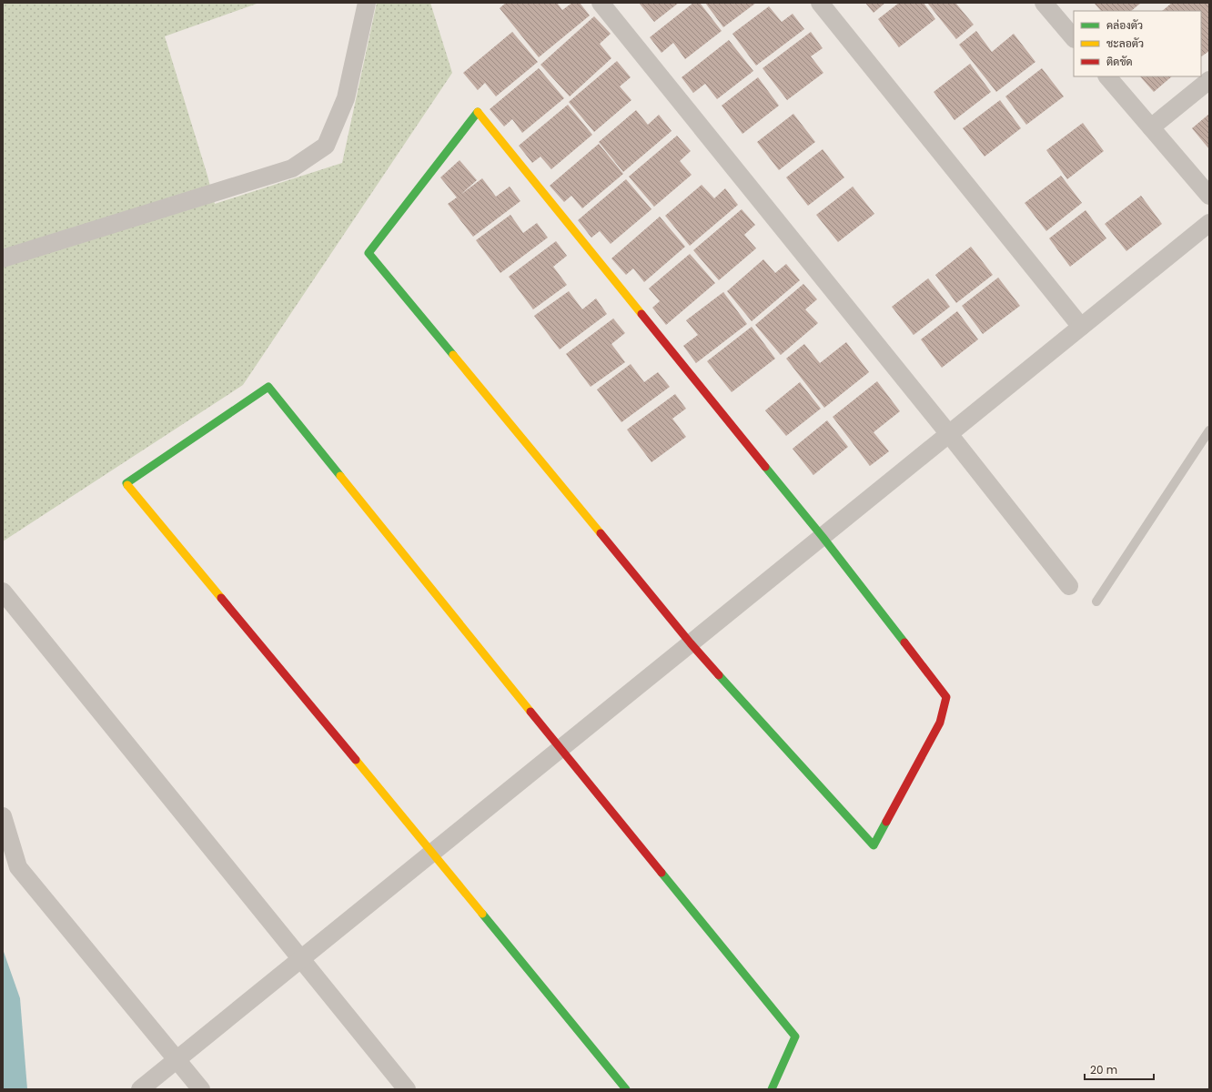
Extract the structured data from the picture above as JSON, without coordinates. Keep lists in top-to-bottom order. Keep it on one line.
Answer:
{"legend":["คล่องตัว","ชะลอตัว","ติดขัด"],"scale_bar":"20 m"}
